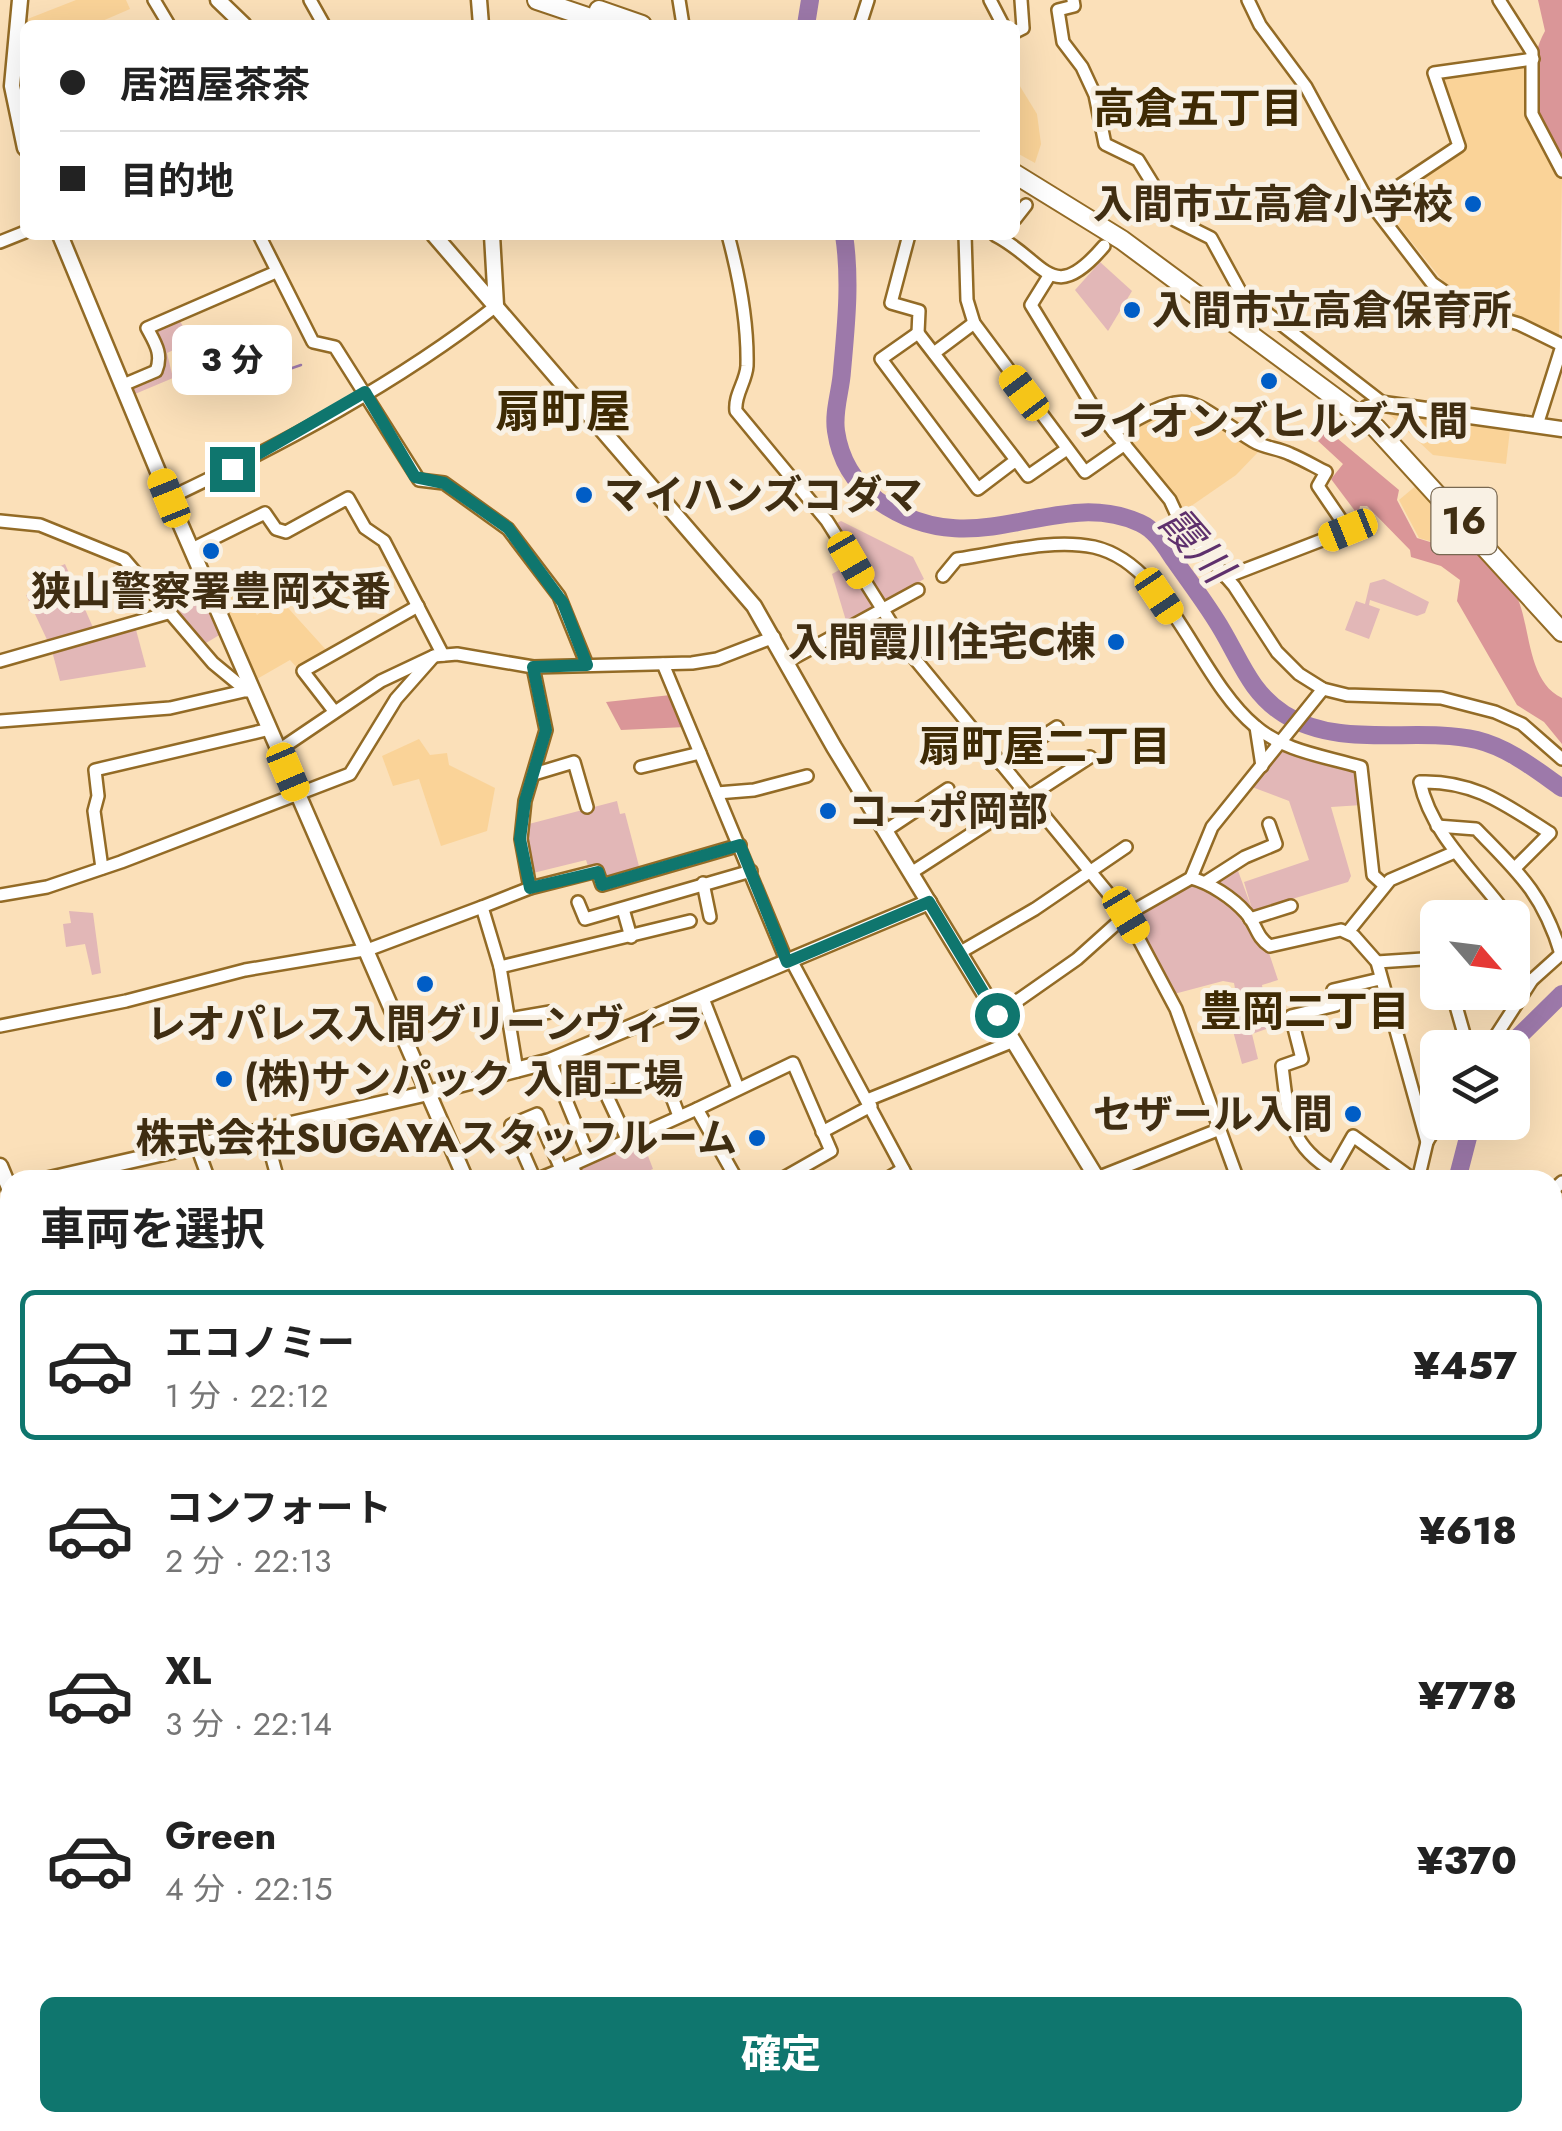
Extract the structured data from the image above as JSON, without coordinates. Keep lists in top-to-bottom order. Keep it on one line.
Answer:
{"streets":{"highway":["16"]},"districts":["高倉五丁目","扇町屋","扇町屋二丁目","豊岡二丁目"],"water":["霞川"],"places":["入間市立高倉小学校","入間市立高倉保育所","ライオンズヒルズ入間","マイハンズコダマ","狭山警察署豊岡交番","入間霞川住宅C棟","コーポ岡部","レオパレス入間グリーンヴィラ","(株)サンパック 入間工場","セザール入間","株式会社SUGAYAスタッフルーム"],"north":"bottom right","page":{"banner":["居酒屋茶茶","目的地"],"bubble":"3 分","heading":"車両を選択","list":[{"name":"エコノミー","note":"1 分 · 22:12","value":"¥457"},{"name":"コンフォート","note":"2 分 · 22:13","value":"¥618"},{"name":"XL","note":"3 分 · 22:14","value":"¥778"},{"name":"Green","note":"4 分 · 22:15","value":"¥370"}],"buttons":"確定"}}
